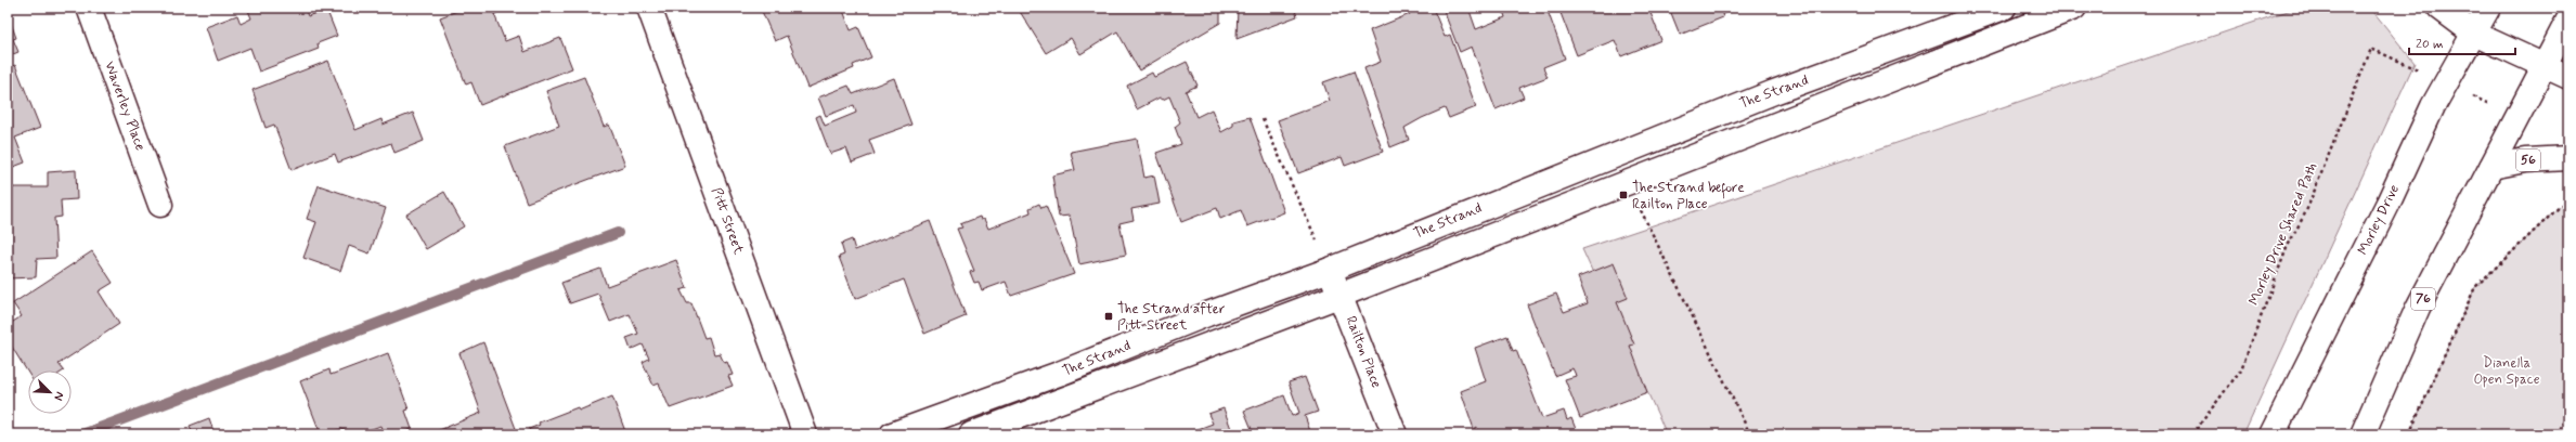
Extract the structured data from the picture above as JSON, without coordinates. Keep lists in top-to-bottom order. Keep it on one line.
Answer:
{"streets":{"main road":["The Strand","Waverley Place","56","Morley Drive","Pitt Street","76","Railton Place"],"path":["Morley Drive Shared Path"]},"crossings":[["The Strand","Railton Place"],["56","76"]],"parks":["Dianella Open Space"],"places":{"transit":["The Strand before Railton Place","The Strand after Pitt Street"]},"scale_bar":"20 m","north":"bottom right"}
